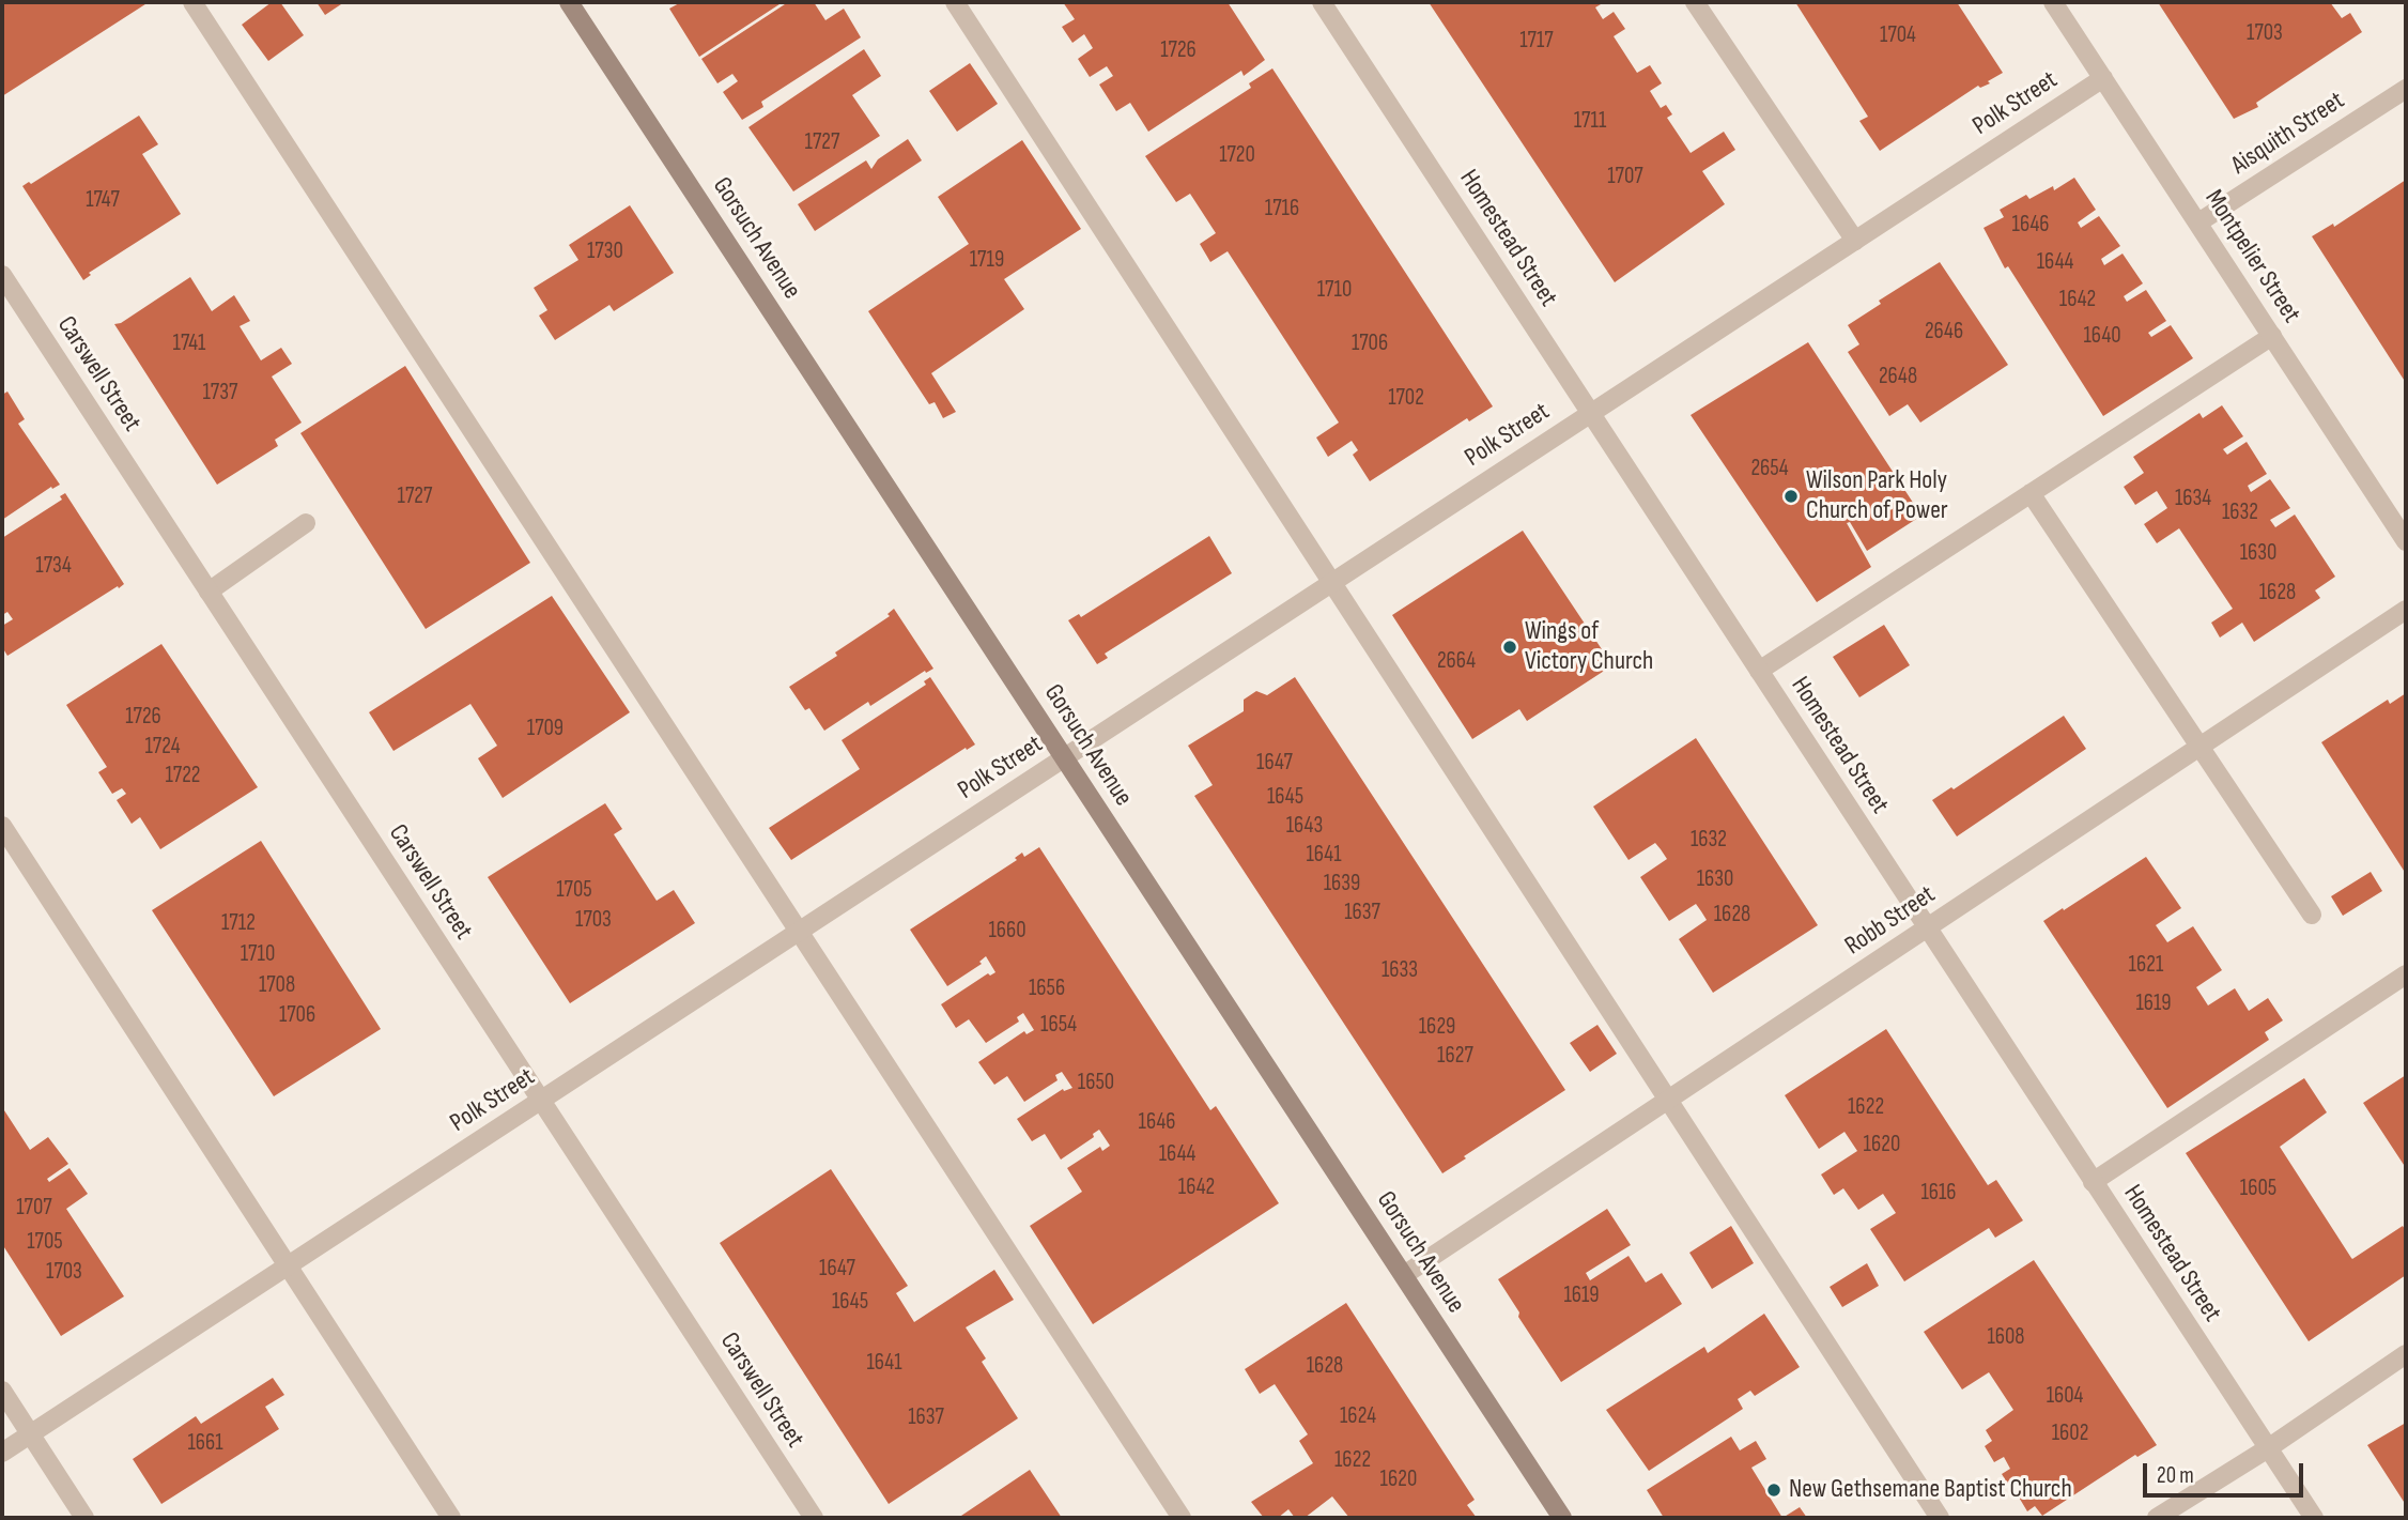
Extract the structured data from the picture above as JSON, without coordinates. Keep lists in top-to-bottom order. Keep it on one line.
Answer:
{"streets":{"street":["Polk Street","Aisquith Street","Gorsuch Avenue","Homestead Street","Montpelier Street","Carswell Street","Robb Street"]},"crossings":[["Polk Street","Gorsuch Avenue"],["Polk Street","Homestead Street"],["Polk Street","Montpelier Street"],["Polk Street","Carswell Street"],["Aisquith Street","Montpelier Street"],["Gorsuch Avenue","Robb Street"],["Homestead Street","Robb Street"]],"places":["Wilson Park Holy Church of Power","Wings of Victory Church","New Gethsemane Baptist Church"],"house_numbers":["1703","1704","1717","1726","1711","1727","1720","1707","1747","1716","1646","1730","1719","1644","1710","1642","2646","1640","1741","1706","2648","1737","1702","2654","1727","1634","1632","1630","1734","1628","2664","1726","1709","1724","1647","1722","1645","1643","1632","1641","1630","1639","1705","1637","1628","1703","1712","1660","1710","1621","1633","1708","1656","1619","1706","1654","1629","1627","1650","1622","1646","1620","1644","1642","1605","1616","1707","1705","1647","1703","1619","1645","1608","1641","1628","1604","1624","1637","1602","1661","1622","1620"],"scale_bar":"20 m"}
